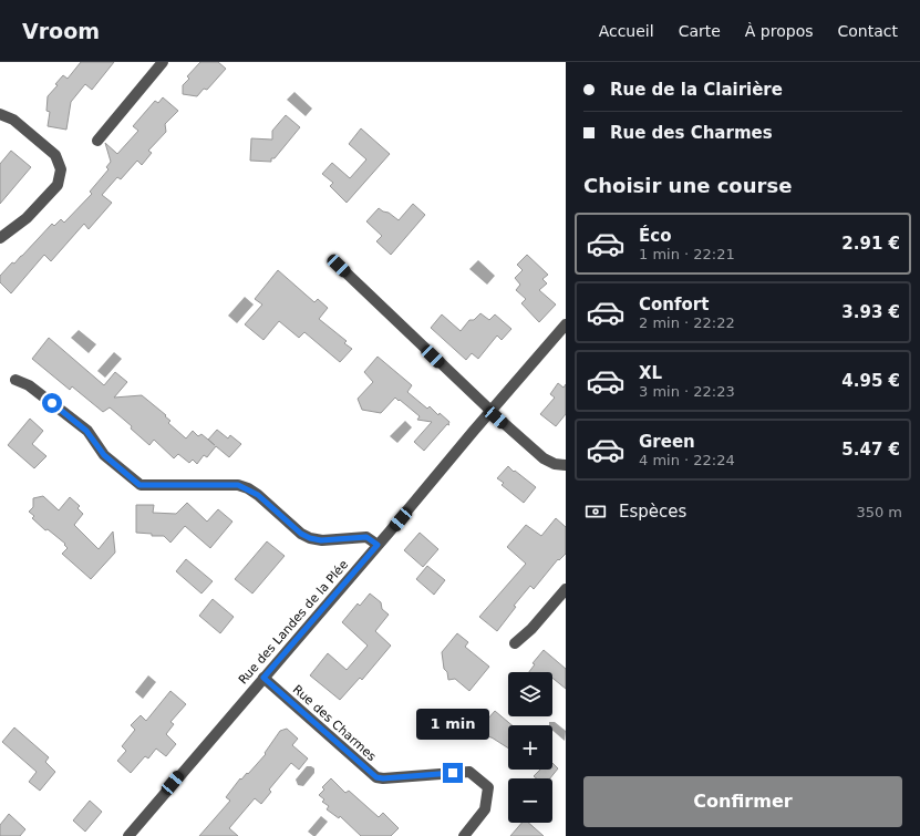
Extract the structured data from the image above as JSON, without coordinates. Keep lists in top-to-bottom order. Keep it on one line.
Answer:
{"streets":{"street":["Rue des Landes de la Plée","Rue des Charmes"]},"crossings":[["Rue des Landes de la Plée","Rue des Charmes"]],"page":{"header":"Vroom","nav":["Accueil","Carte","À propos","Contact"],"banner":["Rue de la Clairière","Rue des Charmes"],"heading":"Choisir une course","list":[{"name":"Éco","note":"1 min · 22:21","value":"2.91 €"},{"name":"Confort","note":"2 min · 22:22","value":"3.93 €"},{"name":"XL","note":"3 min · 22:23","value":"4.95 €"},{"name":"Green","note":"4 min · 22:24","value":"5.47 €"}],"pay":["Espèces","350 m"],"map_buttons":["+","−"],"bubble":"1 min","buttons":"Confirmer"}}
